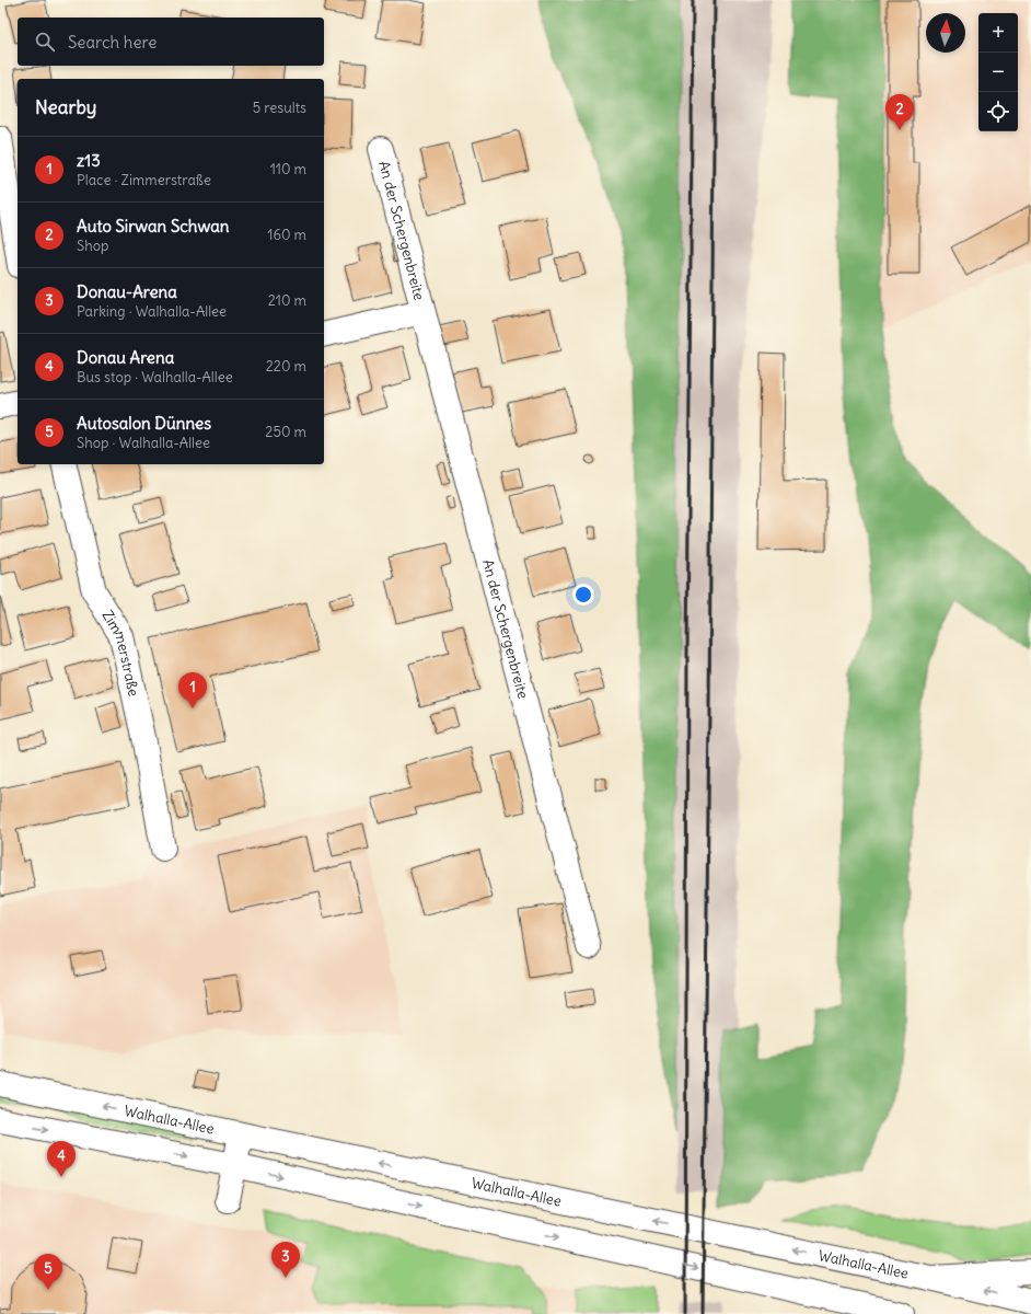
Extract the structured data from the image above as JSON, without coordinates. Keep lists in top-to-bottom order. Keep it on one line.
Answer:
{"streets":{"main road":["An der Schergenbreite","Zimmerstraße","Walhalla-Allee"]},"north":"top","page":{"map_buttons":["+","−"],"search":"Search here","heading":["Nearby","5 results"],"pins":["2","1","4","3","5"],"list":[{"mark":"1","name":"z13","note":"Place · Zimmerstraße","value":"110 m"},{"mark":"2","name":"Auto Sirwan Schwan","note":"Shop","value":"160 m"},{"mark":"3","name":"Donau-Arena","note":"Parking · Walhalla-Allee","value":"210 m"},{"mark":"4","name":"Donau Arena","note":"Bus stop · Walhalla-Allee","value":"220 m"},{"mark":"5","name":"Autosalon Dünnes","note":"Shop · Walhalla-Allee","value":"250 m"}]}}
